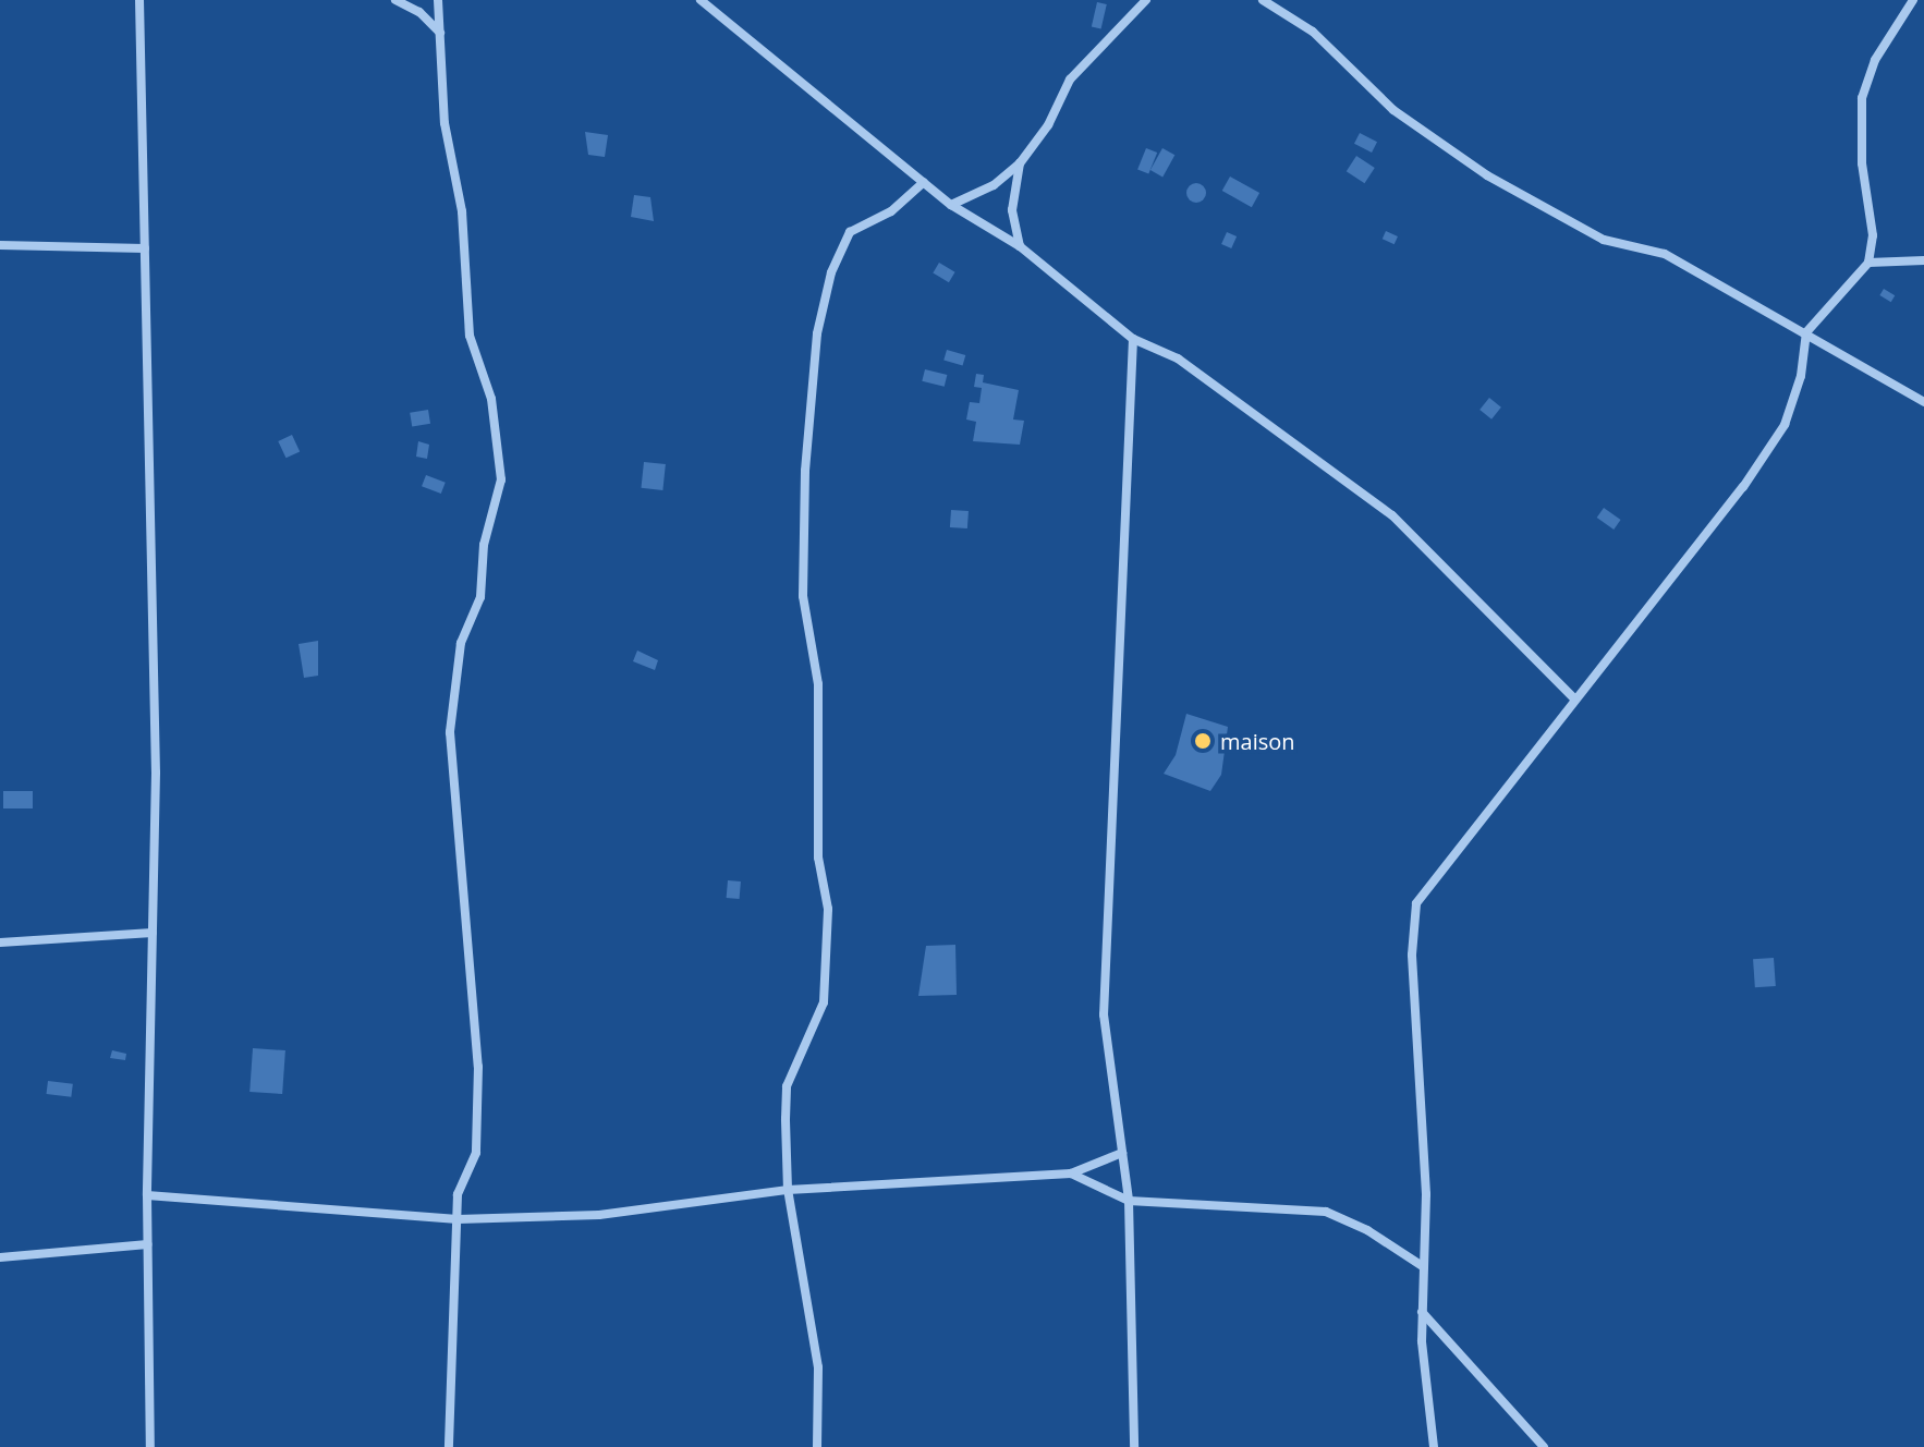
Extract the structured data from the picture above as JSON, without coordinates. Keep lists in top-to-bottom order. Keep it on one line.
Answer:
{"places":["maison"]}
